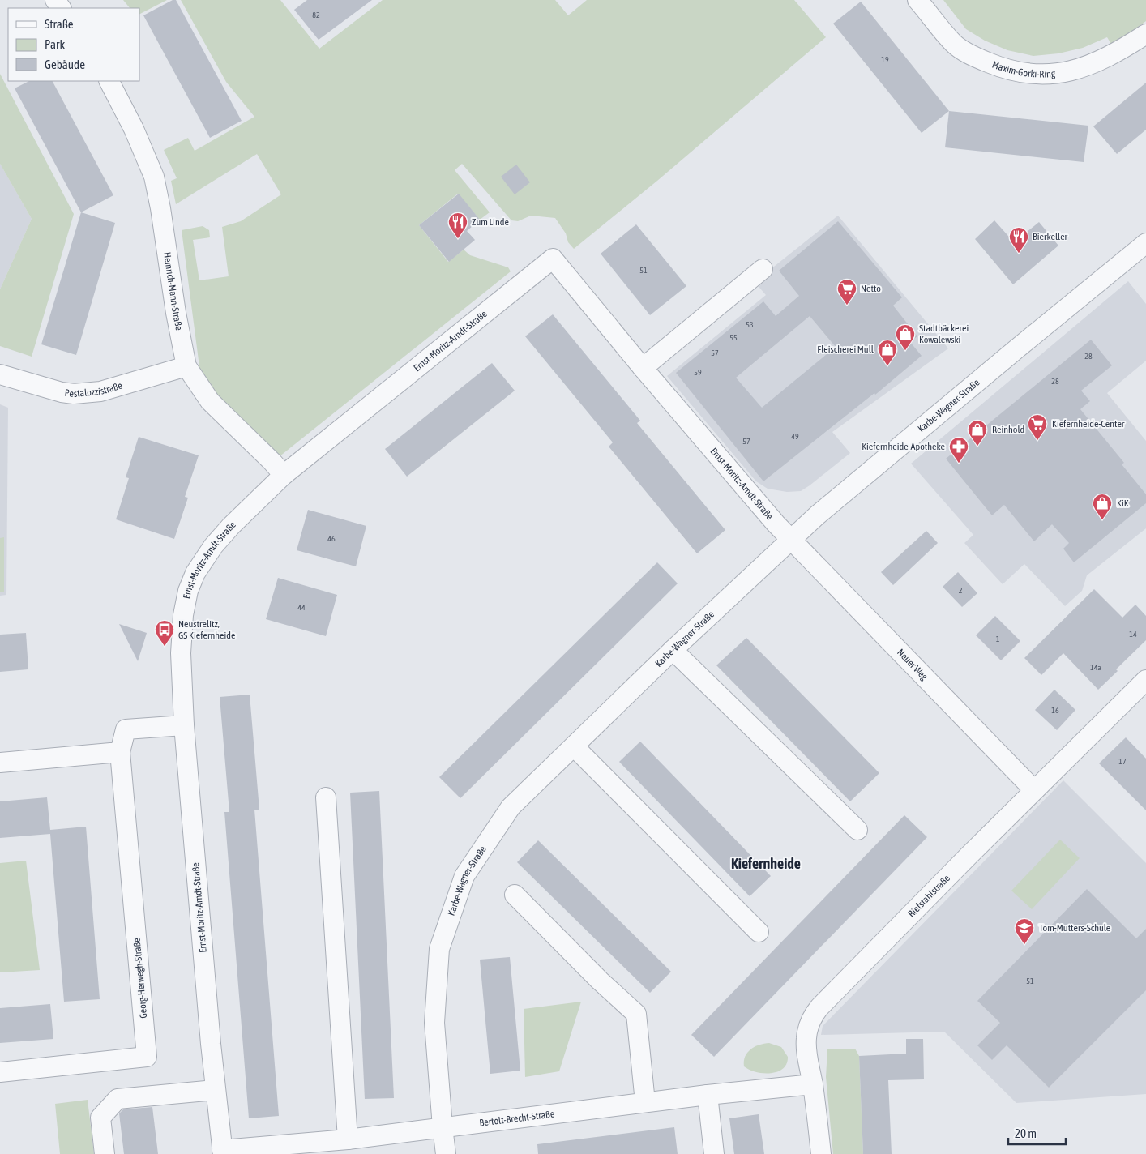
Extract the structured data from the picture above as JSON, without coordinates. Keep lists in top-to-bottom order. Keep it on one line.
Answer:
{"streets":{"street":["Maxim-Gorki-Ring","Heinrich-Mann-Straße","Ernst-Moritz-Arndt-Straße","Pestalozzistraße","Karbe-Wagner-Straße","Neuer Weg","Riefstahlstraße","Georg-Herwegh-Straße","Bertolt-Brecht-Straße"]},"crossings":[["Heinrich-Mann-Straße","Ernst-Moritz-Arndt-Straße"],["Heinrich-Mann-Straße","Pestalozzistraße"],["Ernst-Moritz-Arndt-Straße","Karbe-Wagner-Straße"],["Ernst-Moritz-Arndt-Straße","Neuer Weg"],["Ernst-Moritz-Arndt-Straße","Bertolt-Brecht-Straße"],["Karbe-Wagner-Straße","Neuer Weg"],["Karbe-Wagner-Straße","Bertolt-Brecht-Straße"],["Neuer Weg","Riefstahlstraße"],["Riefstahlstraße","Bertolt-Brecht-Straße"]],"districts":["Kiefernheide"],"places":{"restaurant":["Zum Linde","Bierkeller"],"supermarket":["Netto","Kiefernheide-Center"],"shop":["Stadtbäckerei Kowalewski","Fleischerei Mull","Reinhold","KiK"],"pharmacy":["Kiefernheide-Apotheke"],"bus stop":["Neustrelitz, GS Kiefernheide"],"school or university":["Tom-Mutters-Schule"]},"house_numbers":["82","19","51","53","55","57","28","59","28","49","57","46","2","44","14","1","14a","16","17","51"],"legend":["Straße","Park","Gebäude"],"scale_bar":"20 m"}
